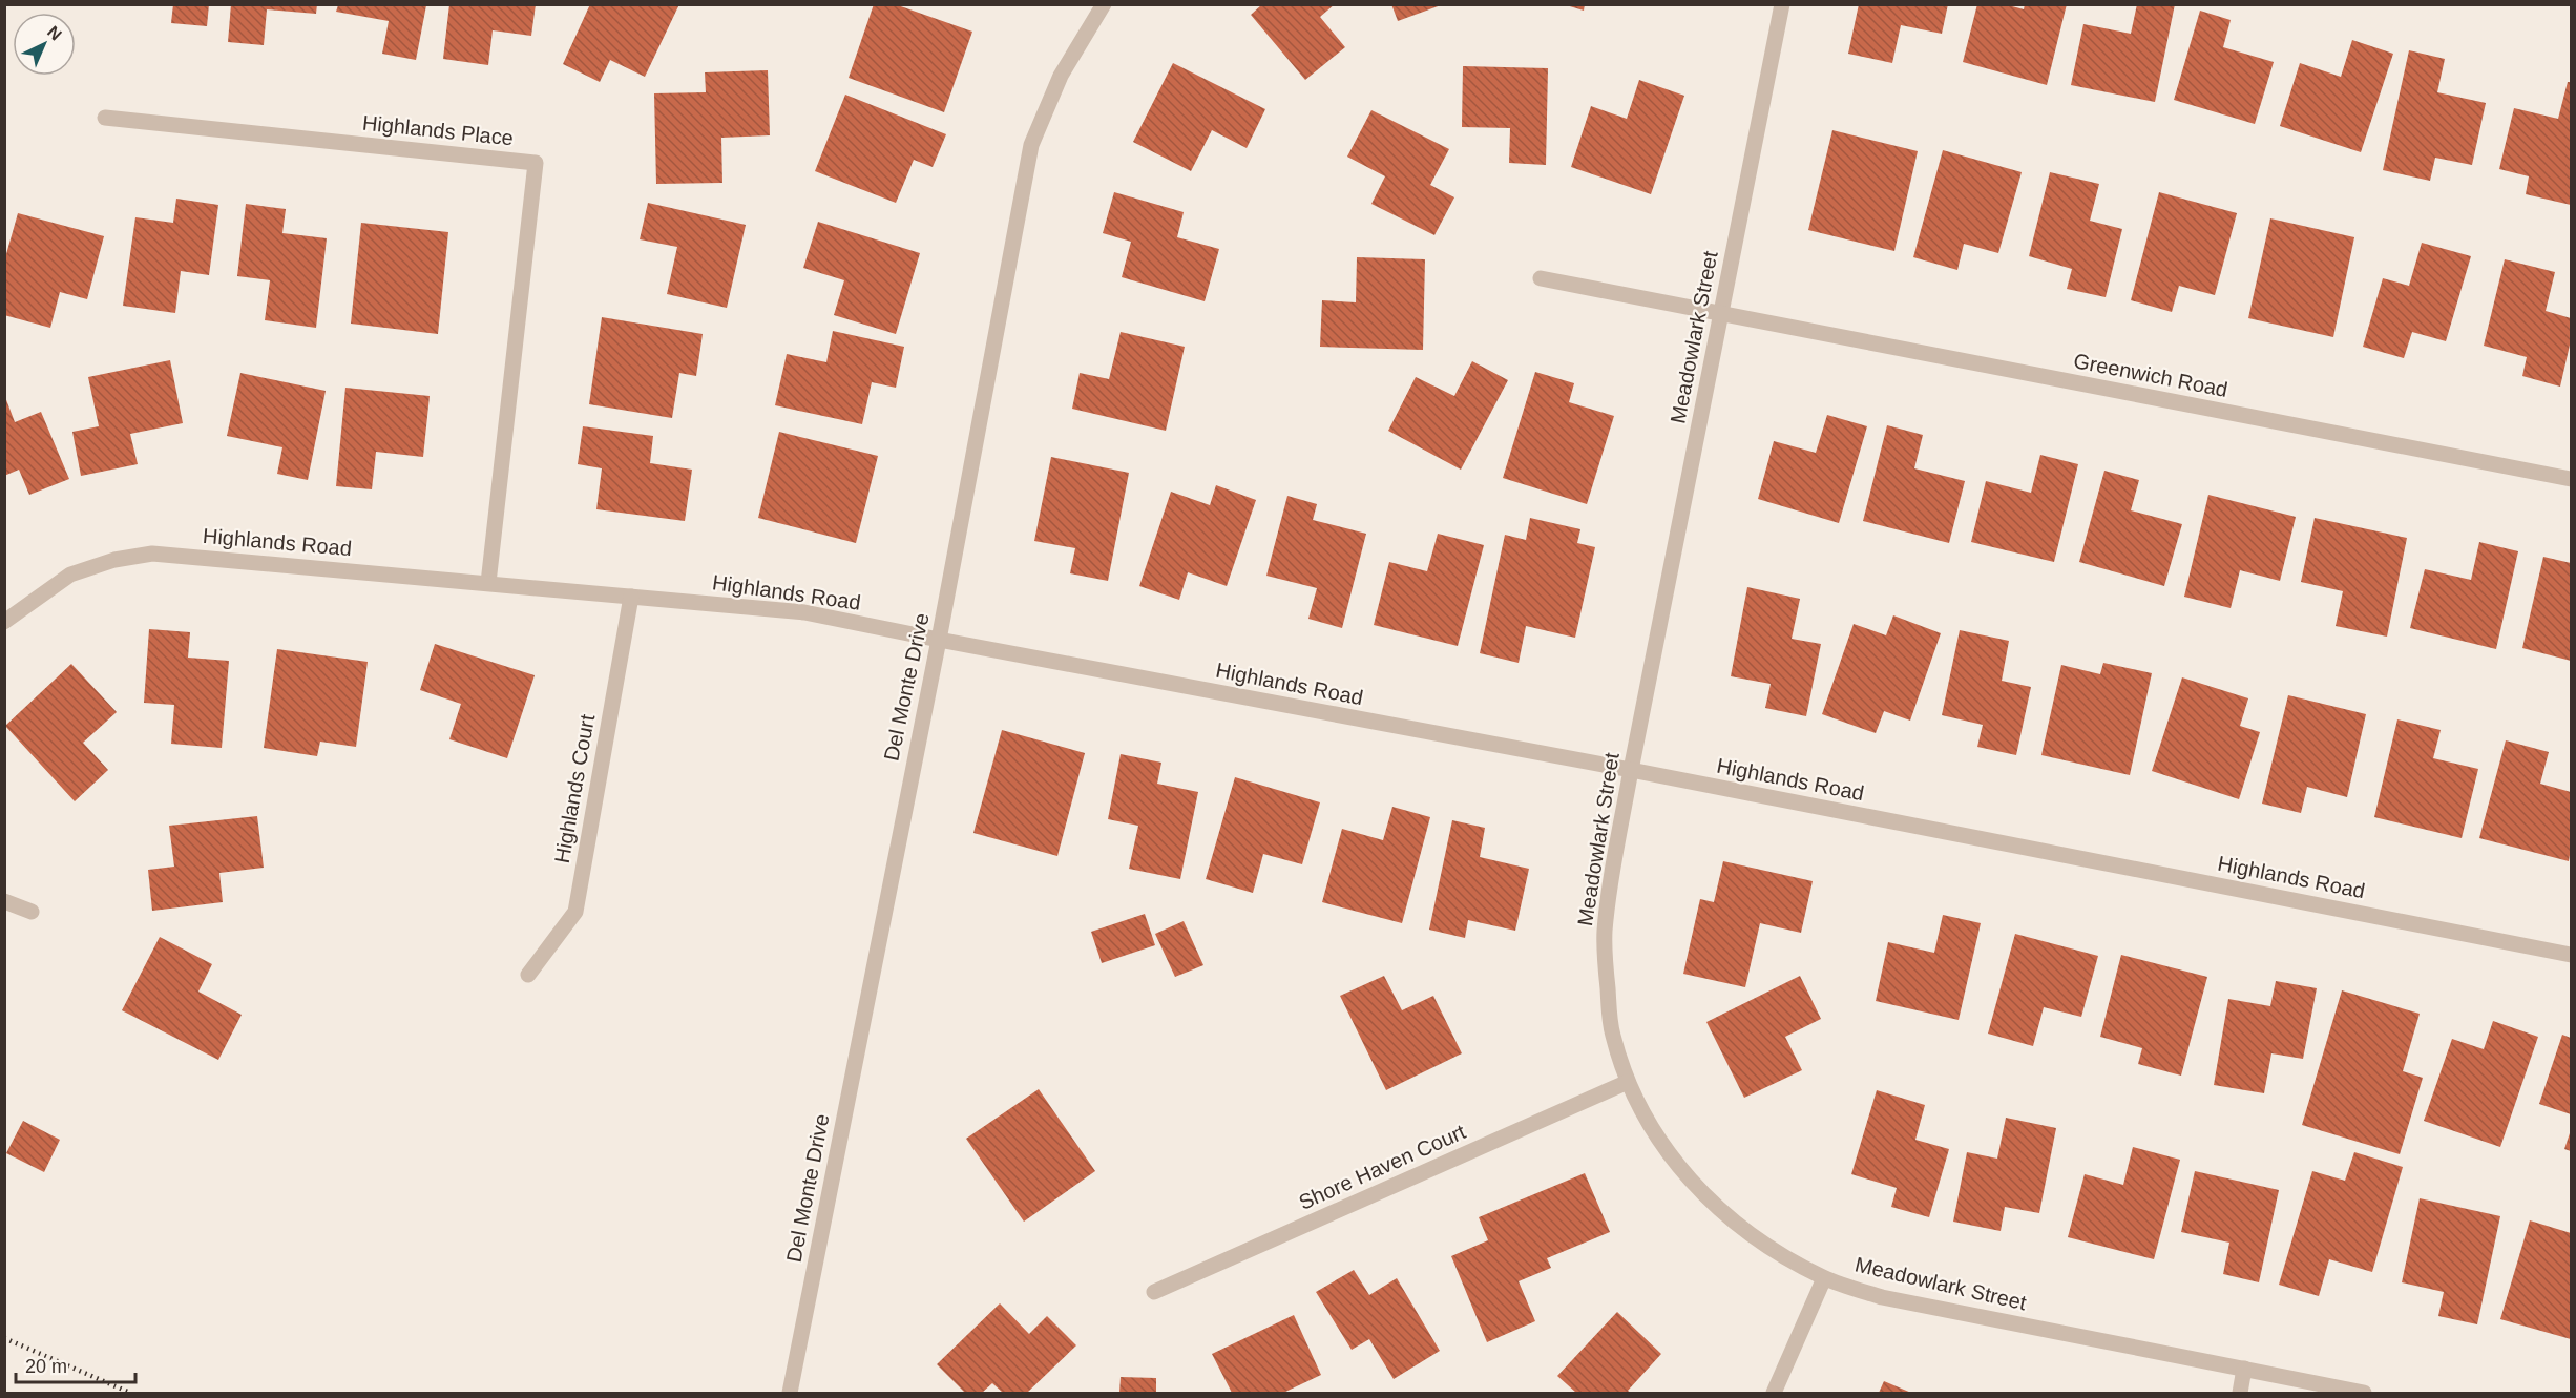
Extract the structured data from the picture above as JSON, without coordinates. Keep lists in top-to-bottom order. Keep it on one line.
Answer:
{"streets":{"street":["Highlands Place","Meadowlark Street","Greenwich Road","Highlands Road","Del Monte Drive","Highlands Court","Shore Haven Court"]},"crossings":[["Highlands Place","Highlands Road"],["Meadowlark Street","Greenwich Road"],["Meadowlark Street","Highlands Road"],["Meadowlark Street","Shore Haven Court"],["Highlands Road","Del Monte Drive"],["Highlands Road","Highlands Court"]],"scale_bar":"20 m","north":"top right"}
